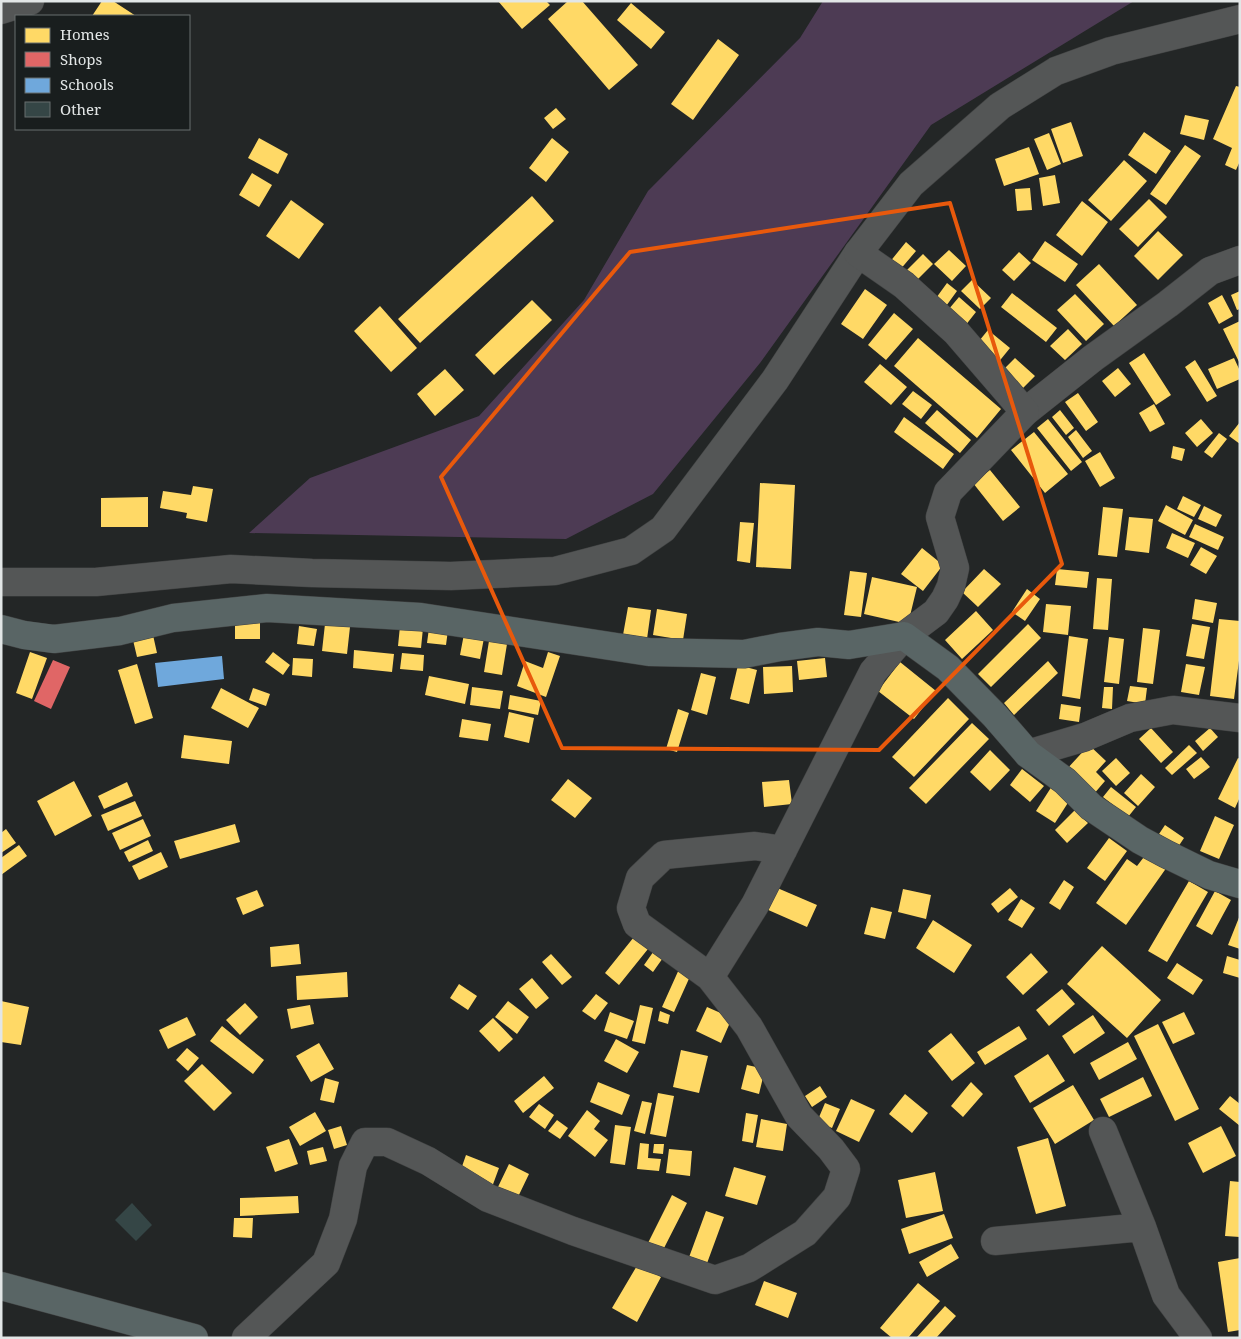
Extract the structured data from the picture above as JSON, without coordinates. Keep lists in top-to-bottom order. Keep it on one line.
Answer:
{"legend":["Homes","Shops","Schools","Other"]}
